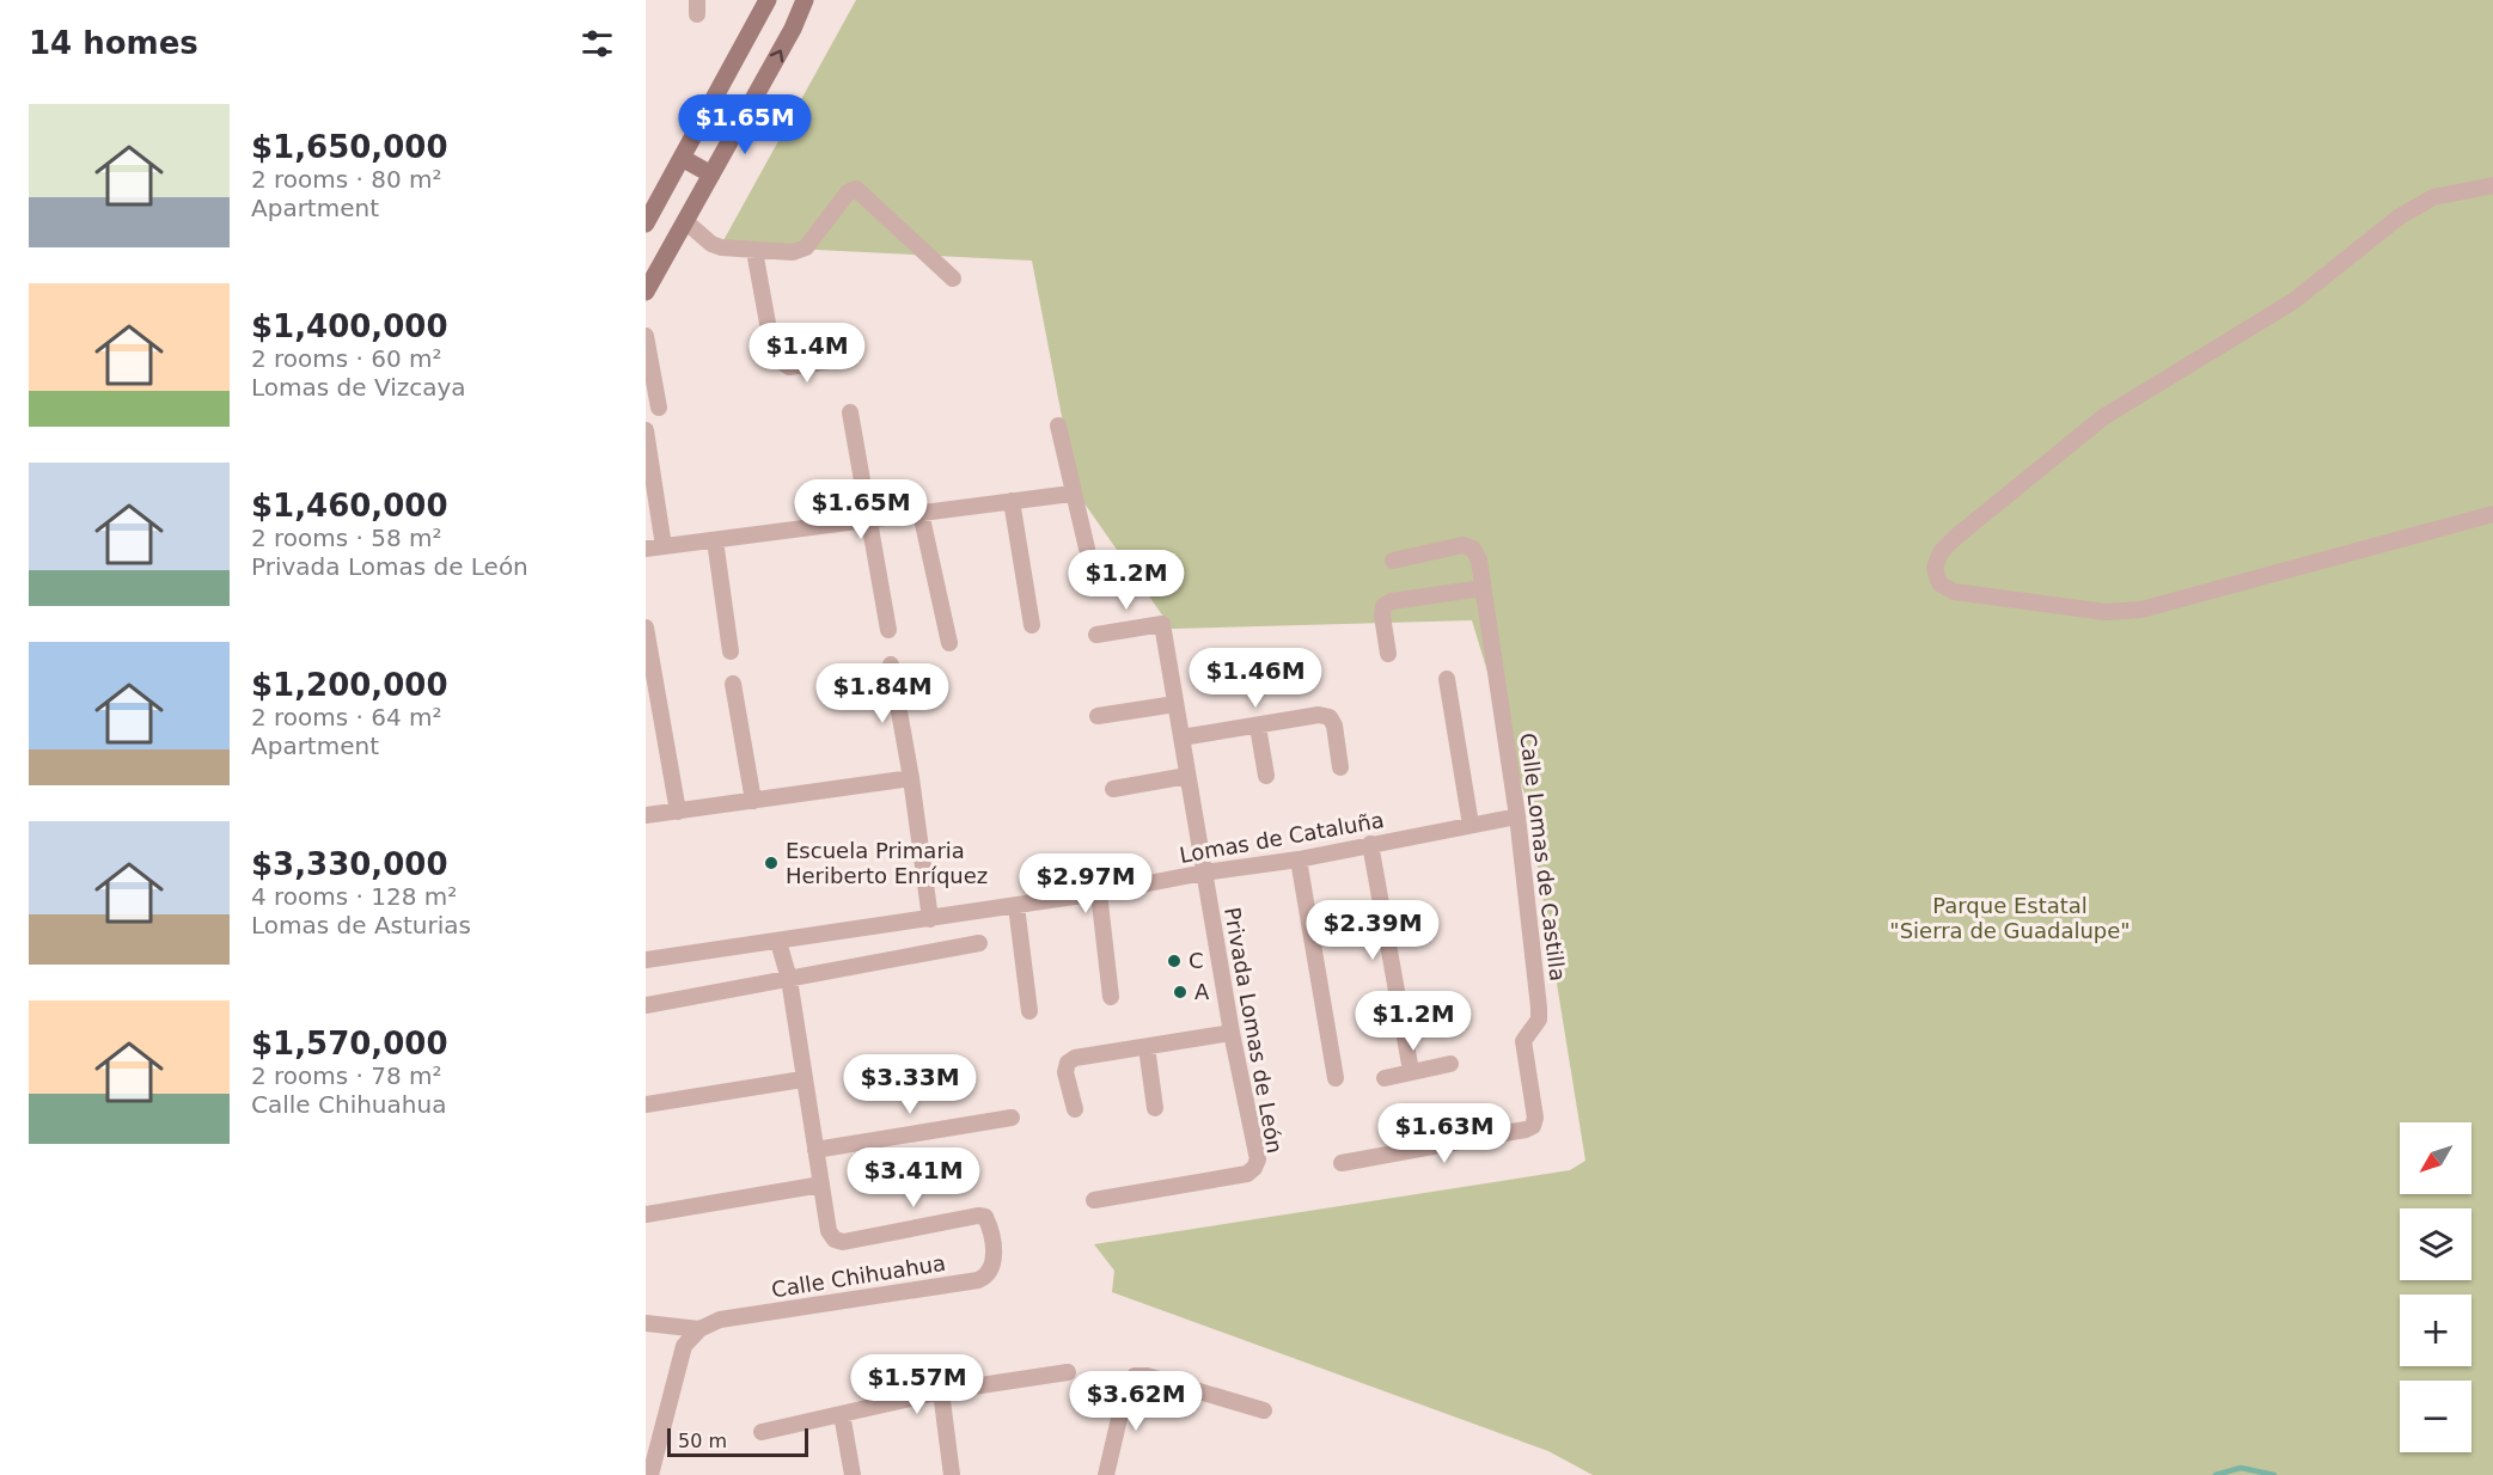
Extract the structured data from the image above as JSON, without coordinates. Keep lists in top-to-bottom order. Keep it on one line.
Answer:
{"streets":{"street":["Lomas de Cataluña","Calle Lomas de Castilla","Privada Lomas de León","Calle Chihuahua"]},"crossings":[["Lomas de Cataluña","Calle Lomas de Castilla"],["Lomas de Cataluña","Privada Lomas de León"]],"parks":["Parque Estatal \"Sierra de Guadalupe\""],"places":["Escuela Primaria Heriberto Enríquez","C","A"],"scale_bar":"50 m","north":"bottom left","page":{"heading":"14 homes","list":[{"name":"$1,650,000","note":"2 rooms · 80 m² · Apartment"},{"name":"$1,400,000","note":"2 rooms · 60 m² · Lomas de Vizcaya"},{"name":"$1,460,000","note":"2 rooms · 58 m² · Privada Lomas de León"},{"name":"$1,200,000","note":"2 rooms · 64 m² · Apartment"},{"name":"$3,330,000","note":"4 rooms · 128 m² · Lomas de Asturias"},{"name":"$1,570,000","note":"2 rooms · 78 m² · Calle Chihuahua"}],"price":["$1.65M","$1.4M","$1.65M","$1.2M","$1.46M","$1.84M","$2.97M","$2.39M","$1.2M","$3.33M","$1.63M","$3.41M","$1.57M","$3.62M"],"map_buttons":["+","−"],"scale":"50 m"}}
